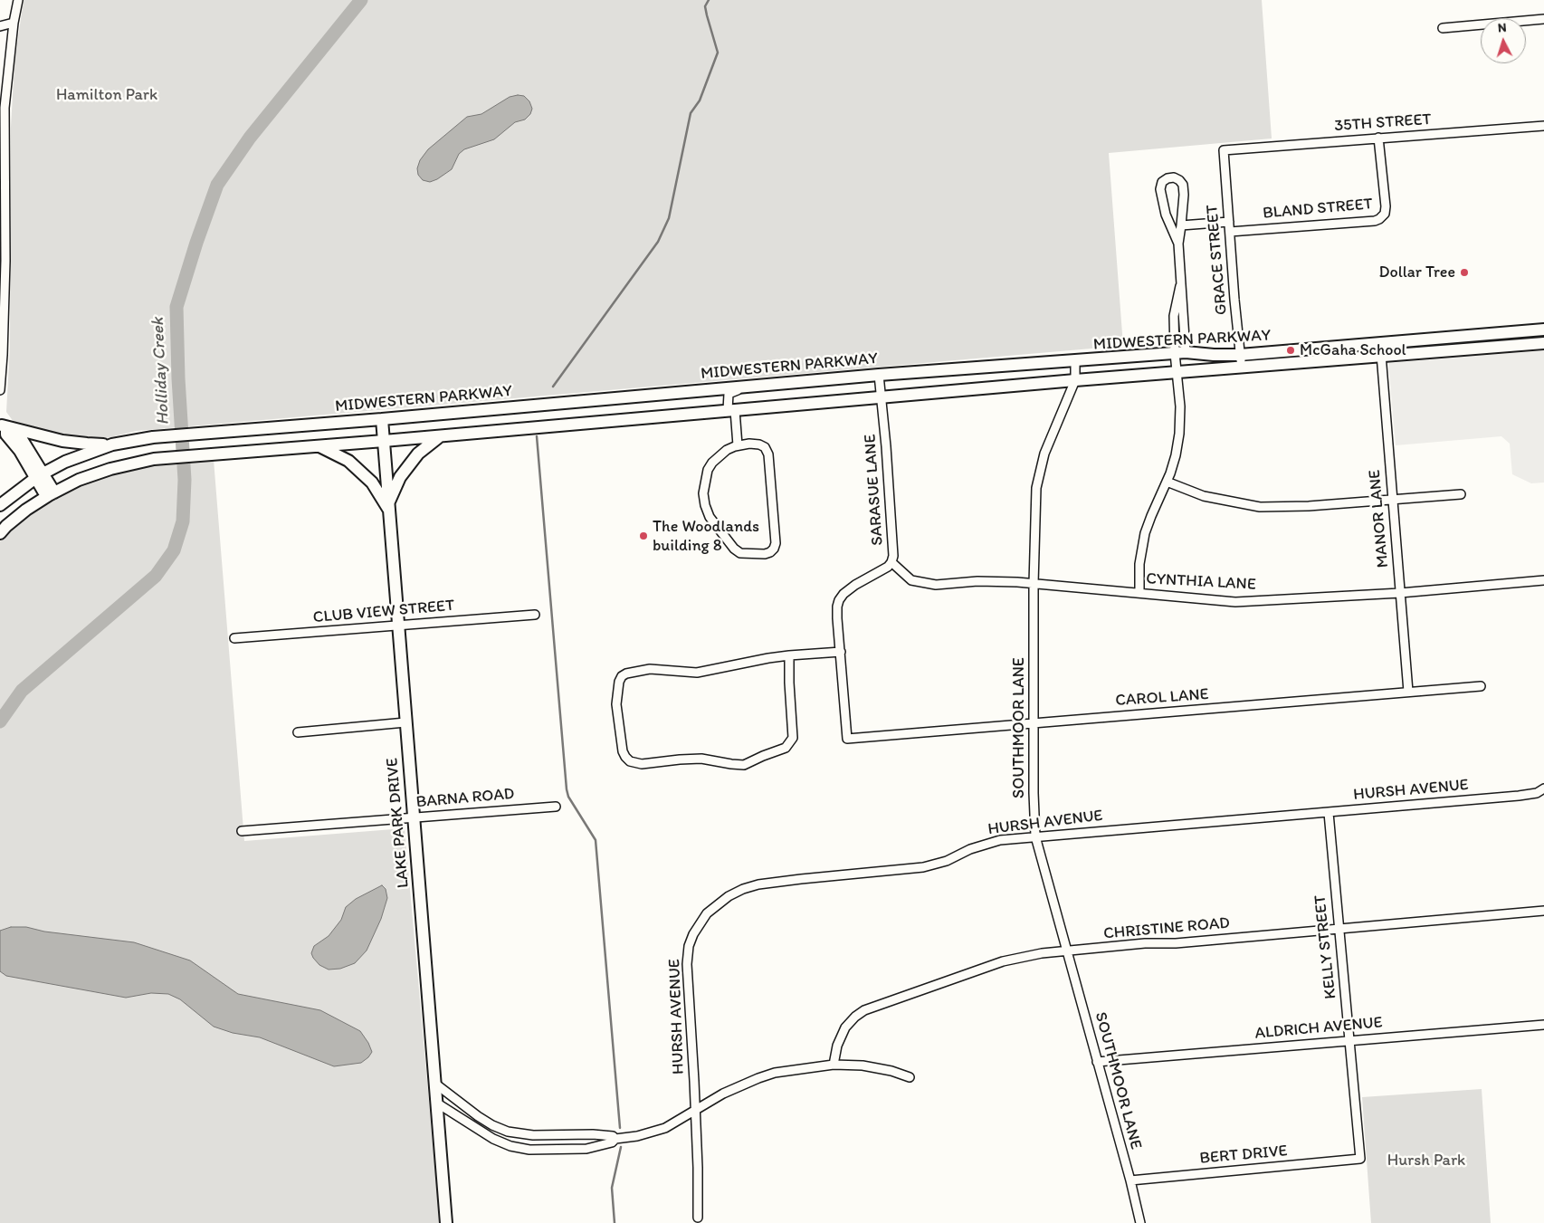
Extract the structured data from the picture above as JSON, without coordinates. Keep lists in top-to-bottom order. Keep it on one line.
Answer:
{"streets":{"main road":["MIDWESTERN PARKWAY","LAKE PARK DRIVE"],"street":["35TH STREET","BLAND STREET","GRACE STREET","SARASUE LANE","MANOR LANE","CYNTHIA LANE","CLUB VIEW STREET","CAROL LANE","SOUTHMOOR LANE","HURSH AVENUE","BARNA ROAD","CHRISTINE ROAD","KELLY STREET","ALDRICH AVENUE","BERT DRIVE"]},"crossings":[["35TH STREET","BLAND STREET"],["35TH STREET","GRACE STREET"],["BLAND STREET","GRACE STREET"],["GRACE STREET","MIDWESTERN PARKWAY"],["MIDWESTERN PARKWAY","SARASUE LANE"],["MIDWESTERN PARKWAY","MANOR LANE"],["MIDWESTERN PARKWAY","SOUTHMOOR LANE"],["MIDWESTERN PARKWAY","LAKE PARK DRIVE"],["SARASUE LANE","CYNTHIA LANE"],["SARASUE LANE","CAROL LANE"],["MANOR LANE","CYNTHIA LANE"],["MANOR LANE","CAROL LANE"],["CYNTHIA LANE","SOUTHMOOR LANE"],["CLUB VIEW STREET","LAKE PARK DRIVE"],["CAROL LANE","SOUTHMOOR LANE"],["SOUTHMOOR LANE","HURSH AVENUE"],["SOUTHMOOR LANE","CHRISTINE ROAD"],["SOUTHMOOR LANE","ALDRICH AVENUE"],["SOUTHMOOR LANE","BERT DRIVE"],["HURSH AVENUE","KELLY STREET"],["BARNA ROAD","LAKE PARK DRIVE"],["CHRISTINE ROAD","KELLY STREET"],["KELLY STREET","ALDRICH AVENUE"],["KELLY STREET","BERT DRIVE"]],"water":["Holliday Creek"],"parks":["Hamilton Park","Hursh Park"],"places":["Dollar Tree","McGaha School","The Woodlands building 8"],"north":"top"}
